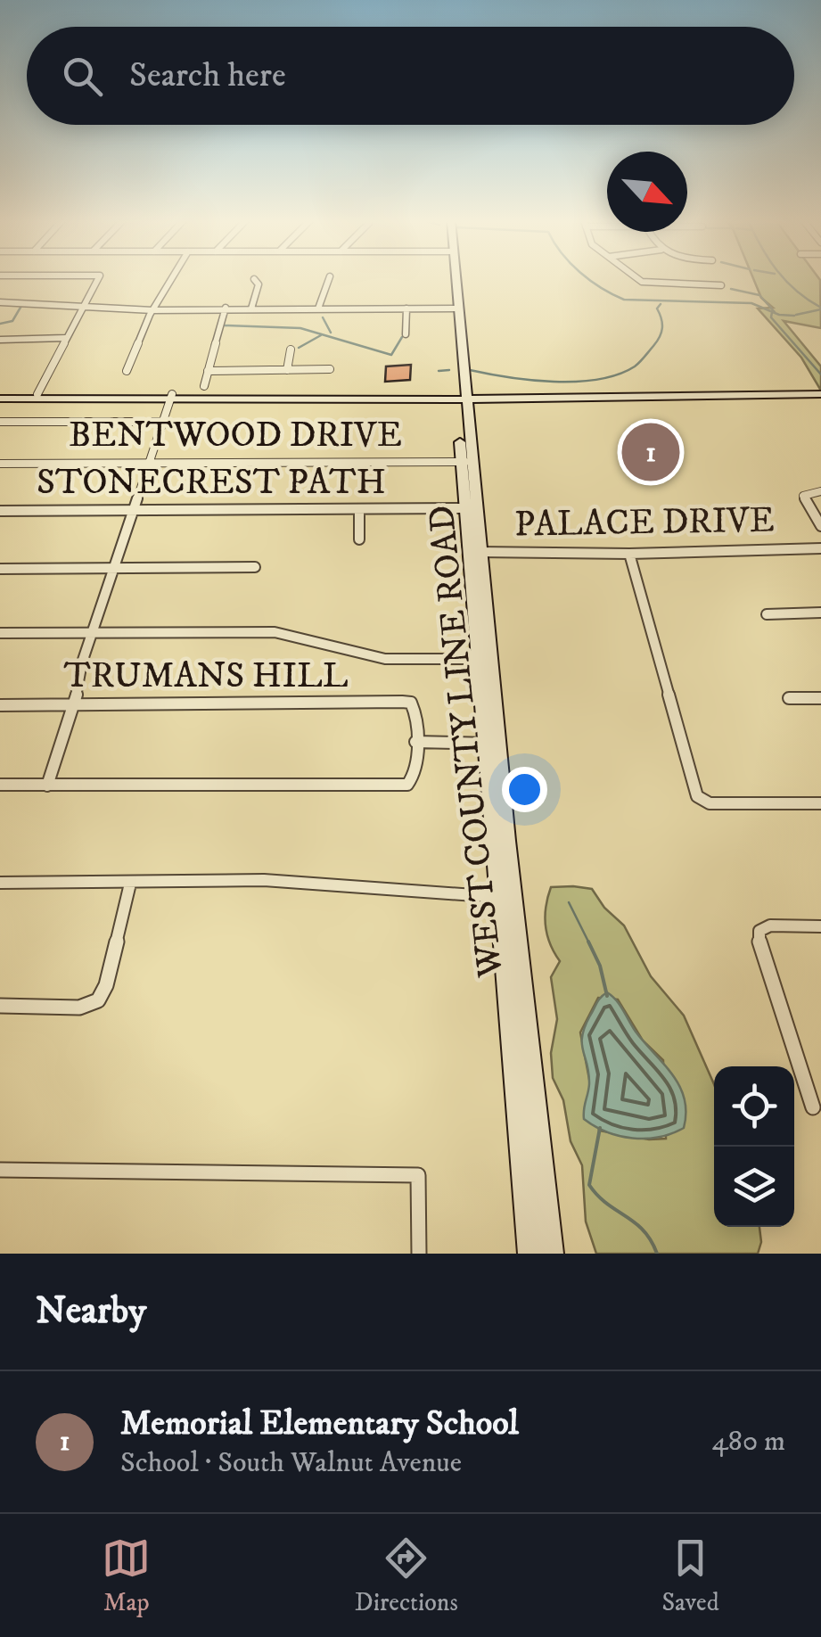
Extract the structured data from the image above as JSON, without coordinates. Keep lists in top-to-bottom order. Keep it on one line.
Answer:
{"streets":{"main road":["WEST COUNTY LINE ROAD"],"street":["BENTWOOD DRIVE","STONECREST PATH","PALACE DRIVE","TRUMANS HILL"]},"crossings":[["BENTWOOD DRIVE","WEST COUNTY LINE ROAD"],["STONECREST PATH","WEST COUNTY LINE ROAD"],["PALACE DRIVE","WEST COUNTY LINE ROAD"]],"north":"bottom right","page":{"search":"Search here","pins":"1","heading":"Nearby","list":[{"mark":"1","name":"Memorial Elementary School","note":"School · South Walnut Avenue","value":"480 m"}],"nav":["Map","Directions","Saved"]}}
